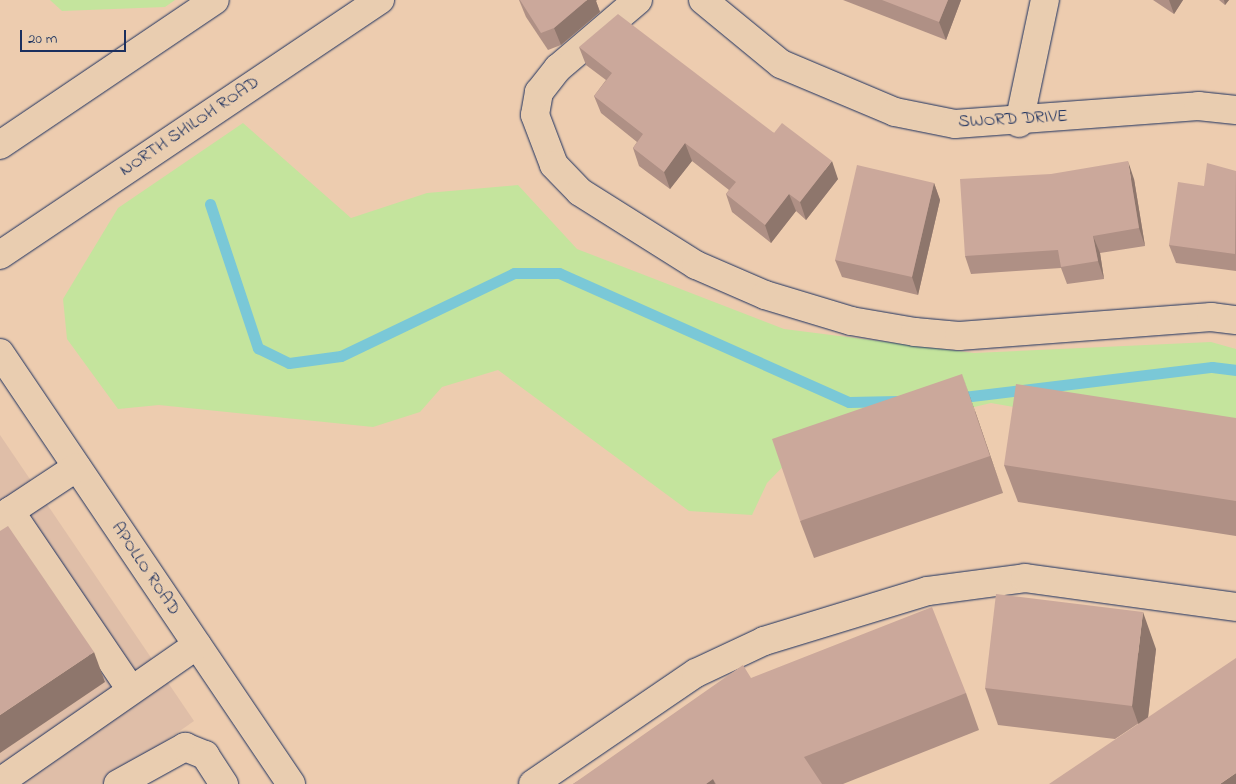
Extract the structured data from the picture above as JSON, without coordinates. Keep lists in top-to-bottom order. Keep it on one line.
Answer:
{"streets":{"street":["SWORD DRIVE","NORTH SHILOH ROAD","APOLLO ROAD"]},"scale_bar":"20 m"}
